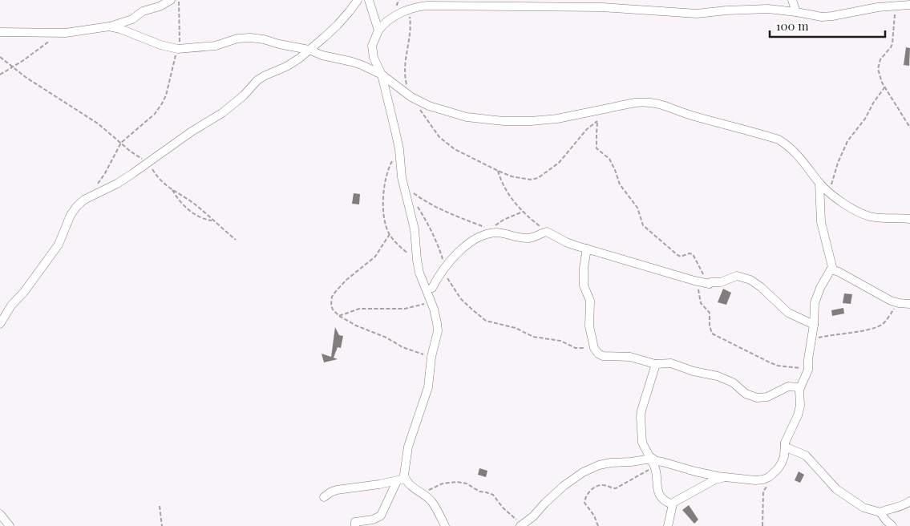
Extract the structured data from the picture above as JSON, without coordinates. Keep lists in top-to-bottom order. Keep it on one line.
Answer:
{"scale_bar":"100 m"}
